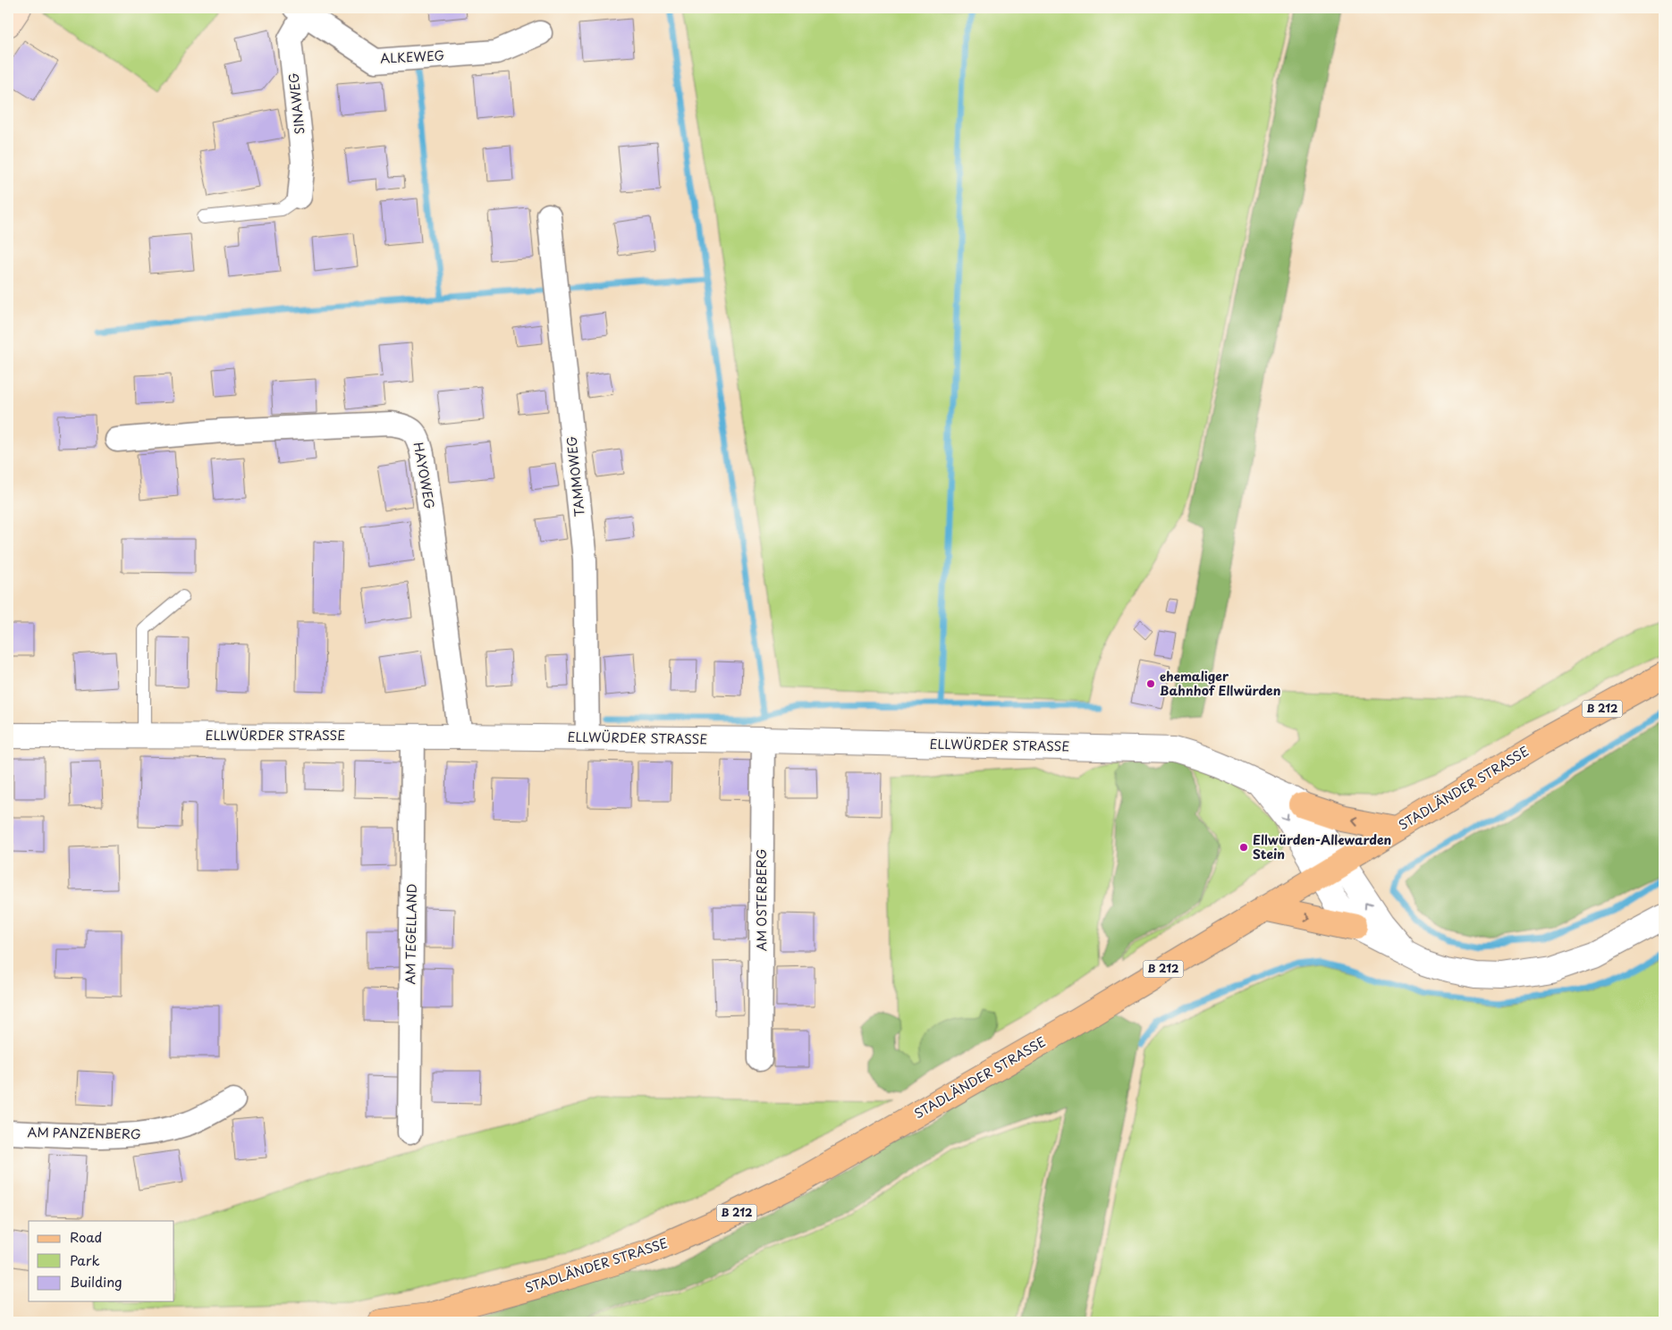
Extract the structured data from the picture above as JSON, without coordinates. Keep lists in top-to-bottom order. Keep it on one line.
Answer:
{"streets":{"main road":["B 212","STADLÄNDER STRASSE"],"street":["ALKEWEG","SINAWEG","HAYOWEG","TAMMOWEG","ELLWÜRDER STRASSE","AM OSTERBERG","AM TEGELLAND","AM PANZENBERG"]},"crossings":[["ALKEWEG","SINAWEG"],["HAYOWEG","ELLWÜRDER STRASSE"],["TAMMOWEG","ELLWÜRDER STRASSE"],["ELLWÜRDER STRASSE","STADLÄNDER STRASSE"],["ELLWÜRDER STRASSE","AM OSTERBERG"],["ELLWÜRDER STRASSE","AM TEGELLAND"]],"places":["ehemaliger Bahnhof Ellwürden","Ellwürden-Allewarden Stein"],"legend":["Road","Park","Building"]}
